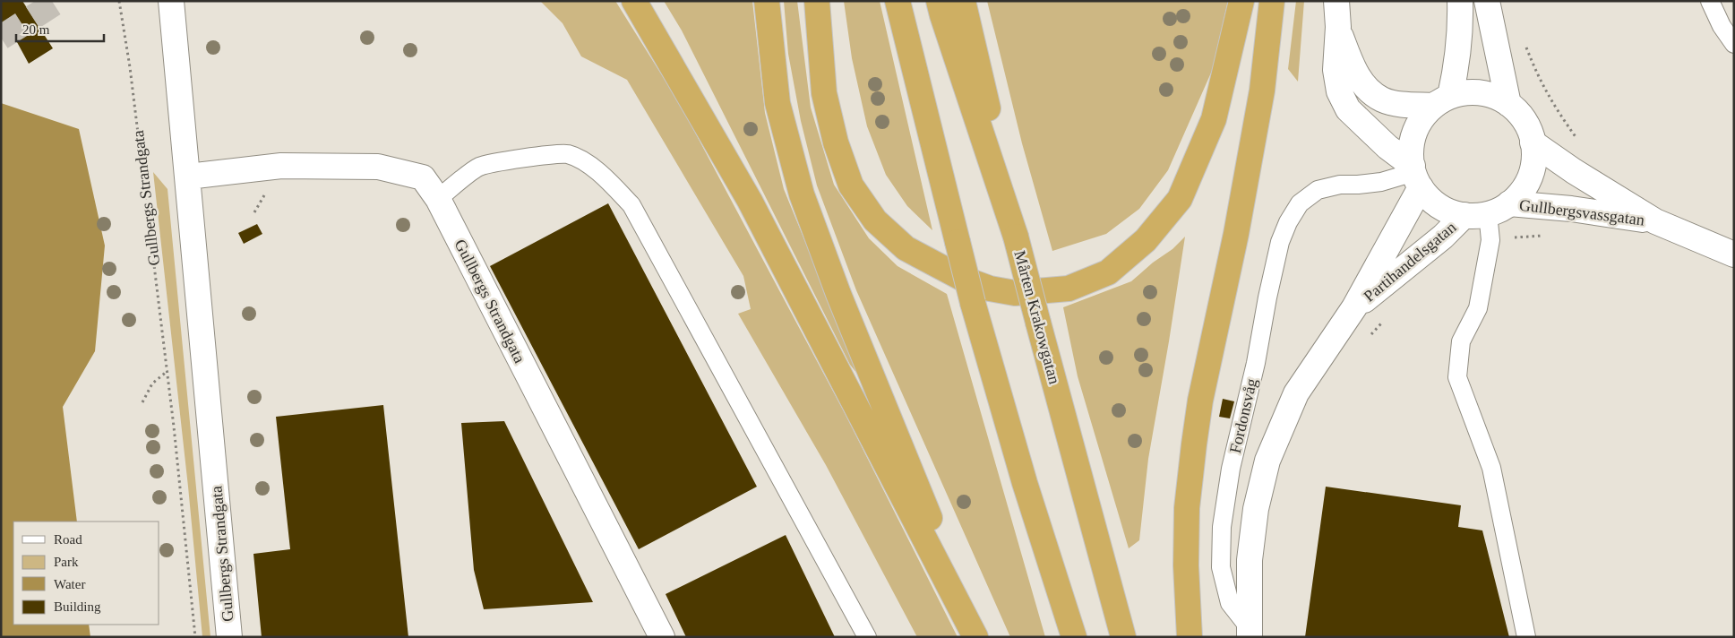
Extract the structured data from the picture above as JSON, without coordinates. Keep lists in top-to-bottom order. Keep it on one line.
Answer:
{"streets":{"highway":["Mårten Krakowgatan"],"street":["Gullbergs Strandgata","Gullbergsvassgatan","Partihandelsgatan"],"lane":["Fordonsvåg"]},"crossings":[["Gullbergsvassgatan","Partihandelsgatan"],["Gullbergsvassgatan","Fordonsvåg"],["Partihandelsgatan","Fordonsvåg"]],"legend":["Road","Park","Water","Building"],"scale_bar":"20 m"}
